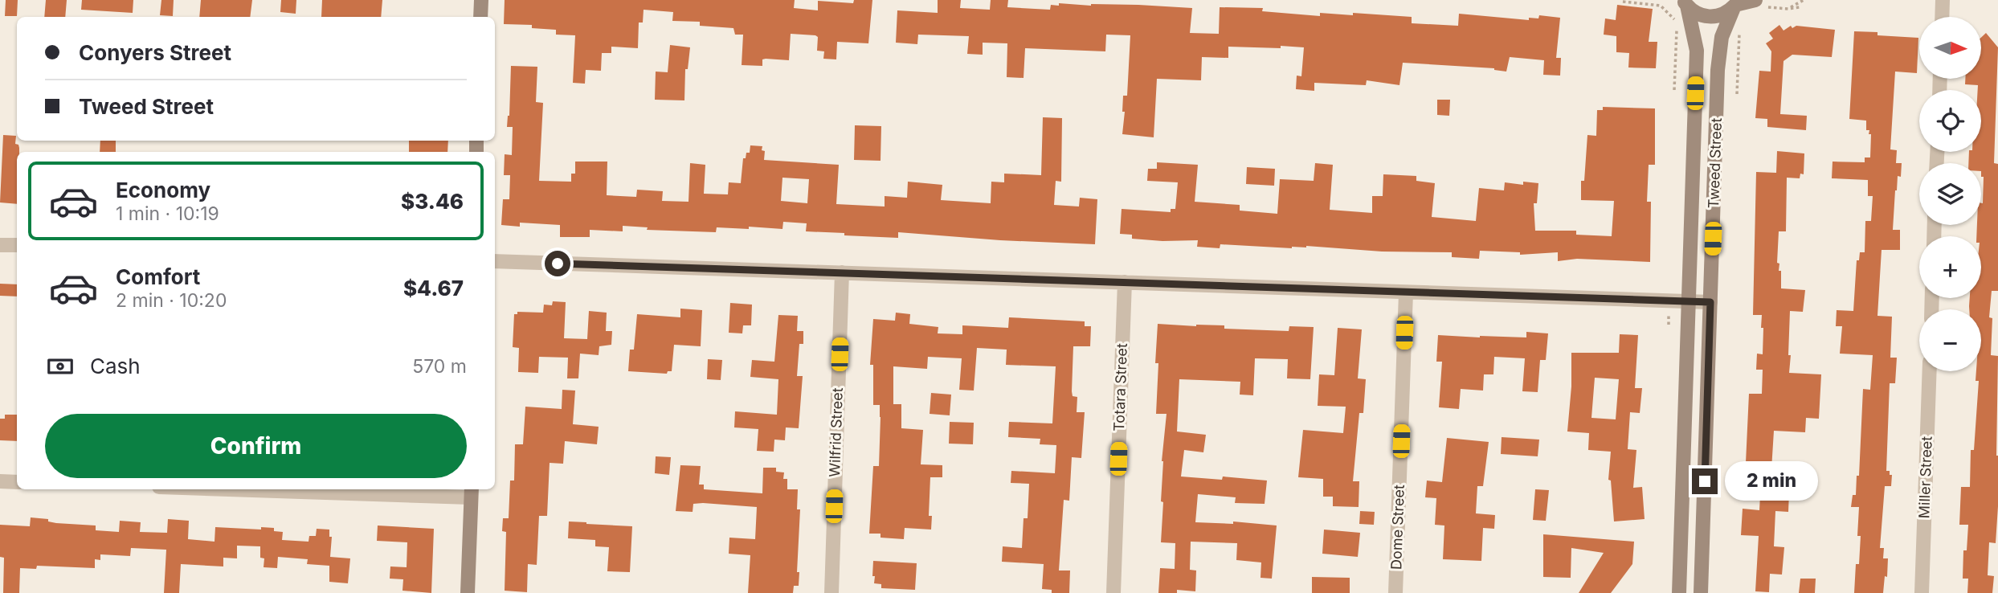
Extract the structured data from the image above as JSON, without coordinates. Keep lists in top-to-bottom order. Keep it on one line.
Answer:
{"streets":{"main road":["Tweed Street"],"street":["Totara Street","Wilfrid Street","Miller Street","Dome Street"]},"north":"right","page":{"map_buttons":["+","−"],"banner":["Conyers Street","Tweed Street"],"list":[{"name":"Economy","note":"1 min · 10:19","value":"$3.46"},{"name":"Comfort","note":"2 min · 10:20","value":"$4.67"}],"pay":["Cash","570 m"],"buttons":"Confirm","bubble":"2 min"}}
